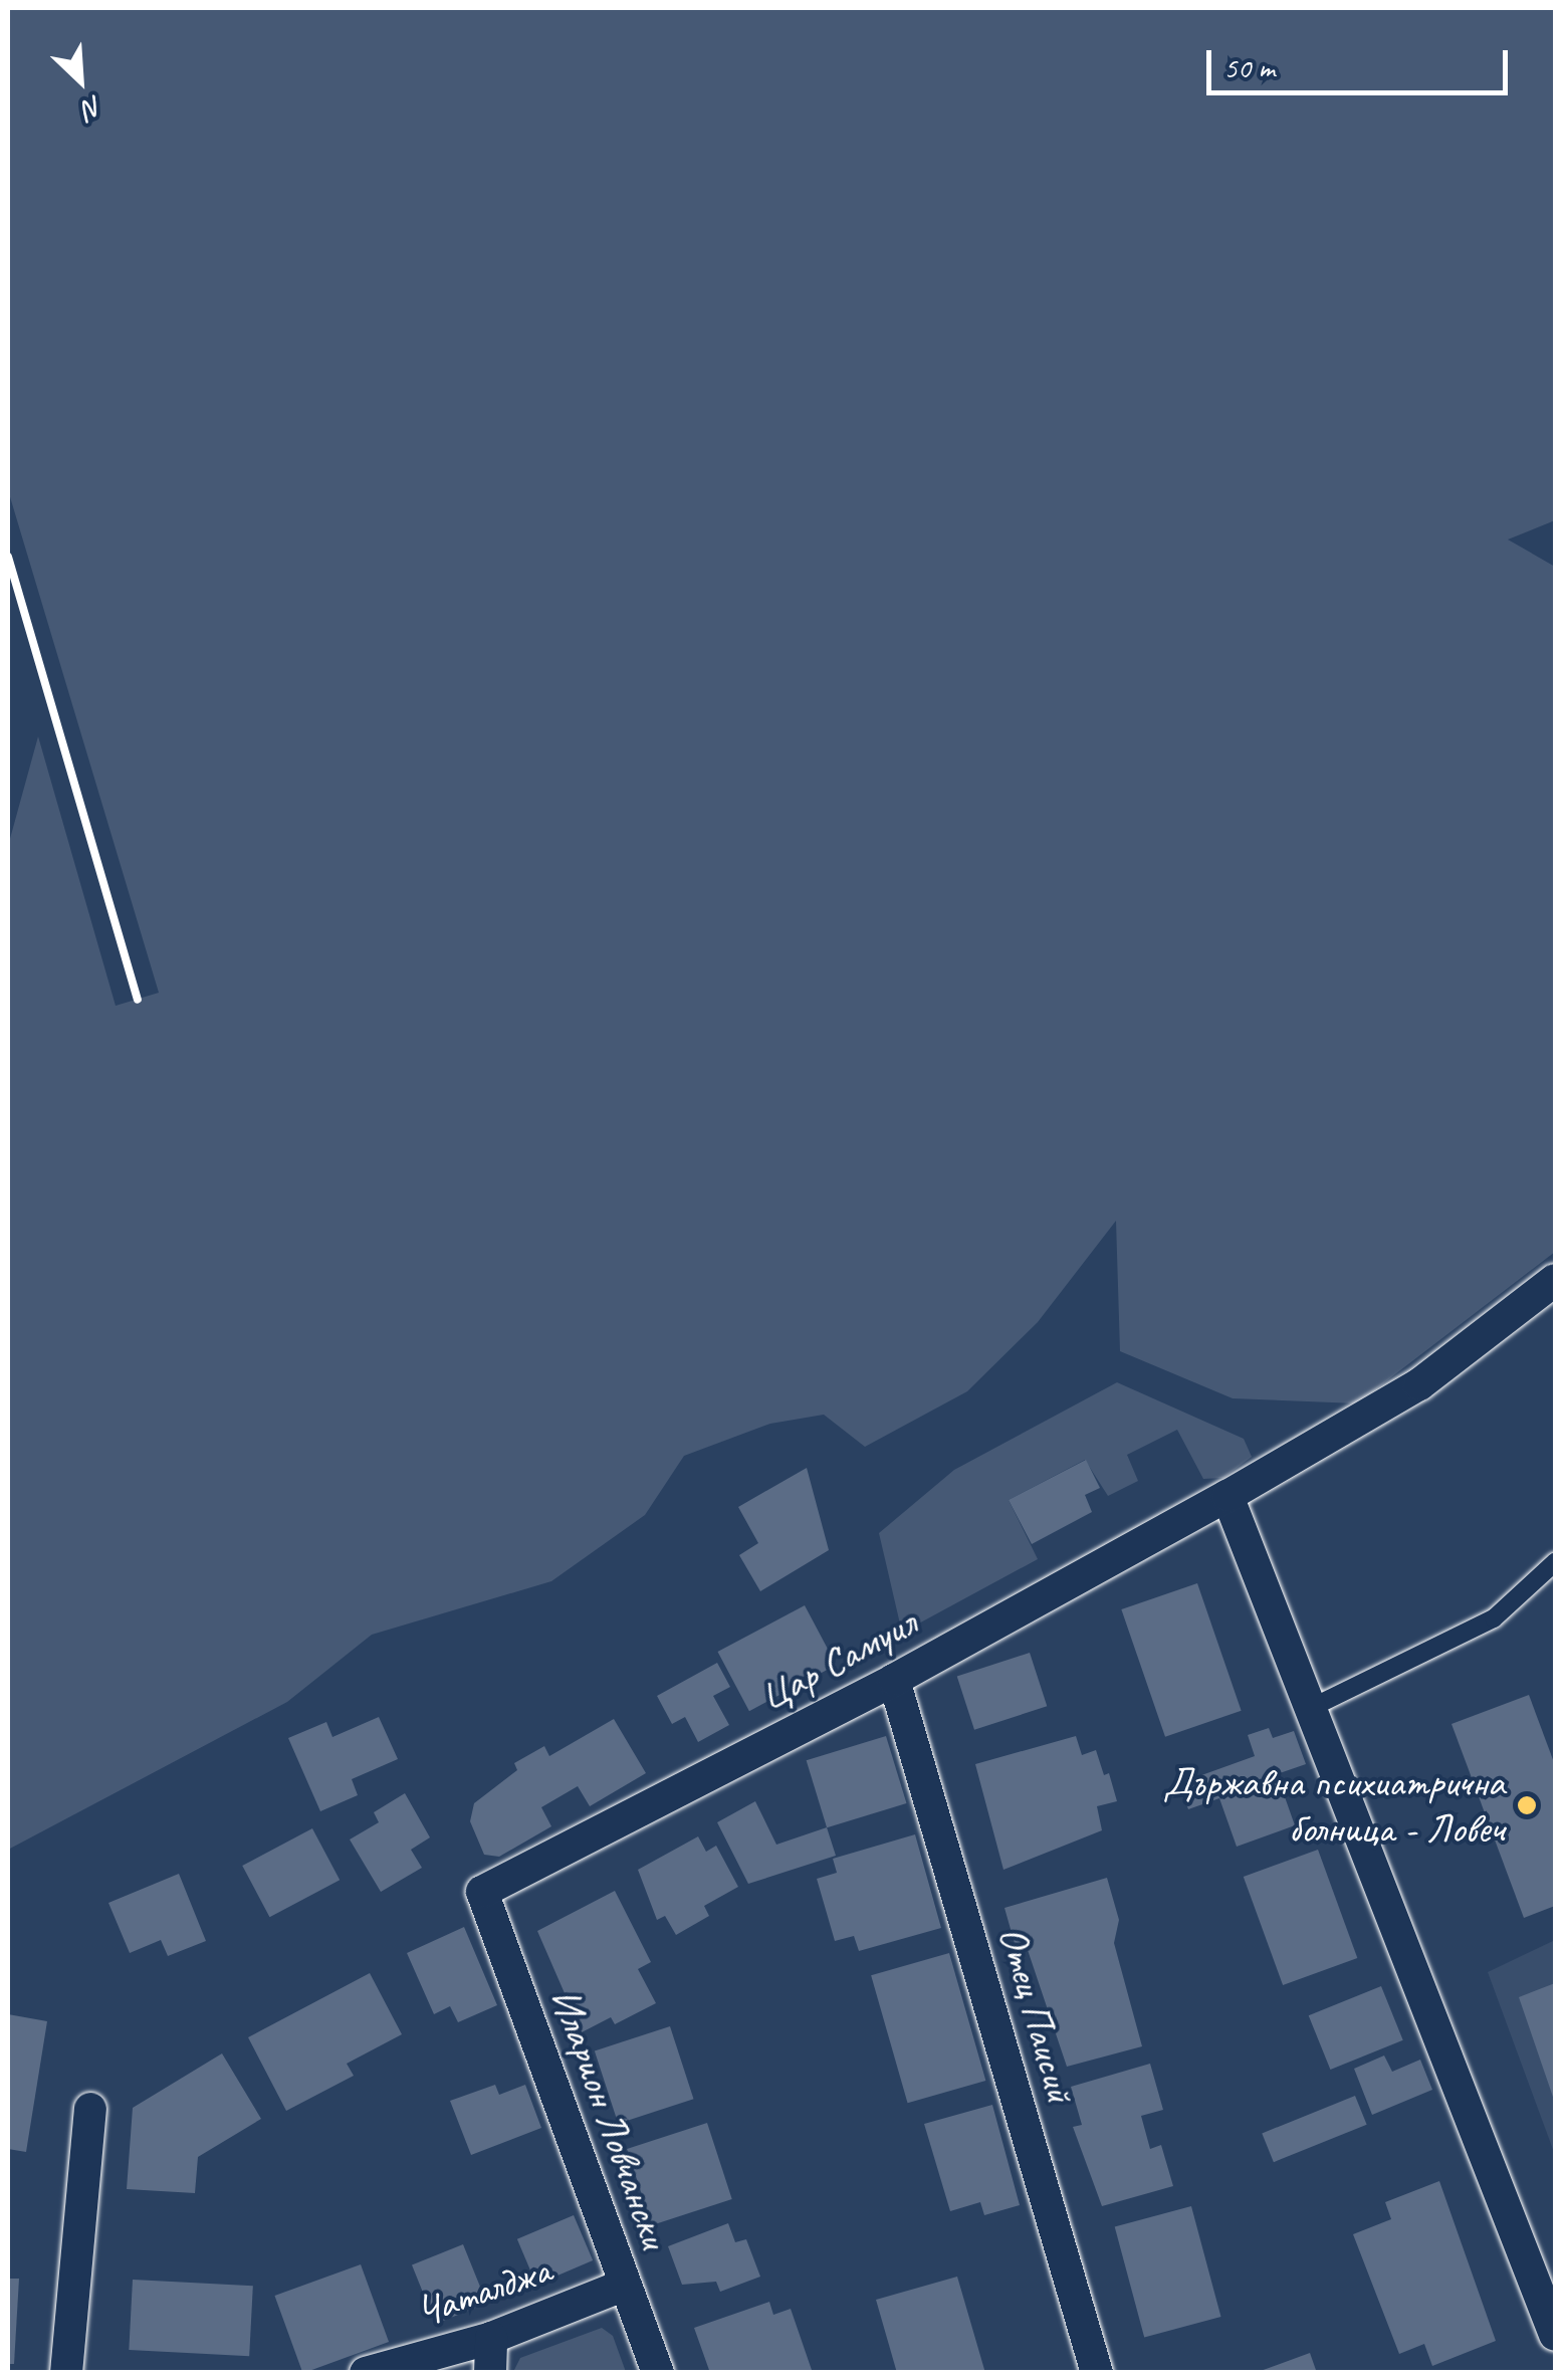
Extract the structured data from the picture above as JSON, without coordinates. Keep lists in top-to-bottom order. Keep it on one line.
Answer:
{"streets":{"street":["Цар Самуил","Отец Паисий","Иларион Ловчански","Чаталджа"]},"crossings":[["Цар Самуил","Отец Паисий"],["Цар Самуил","Иларион Ловчански"],["Иларион Ловчански","Чаталджа"]],"places":["Държавна психиатрична болница - Ловеч"],"scale_bar":"50 m","north":"bottom right"}
